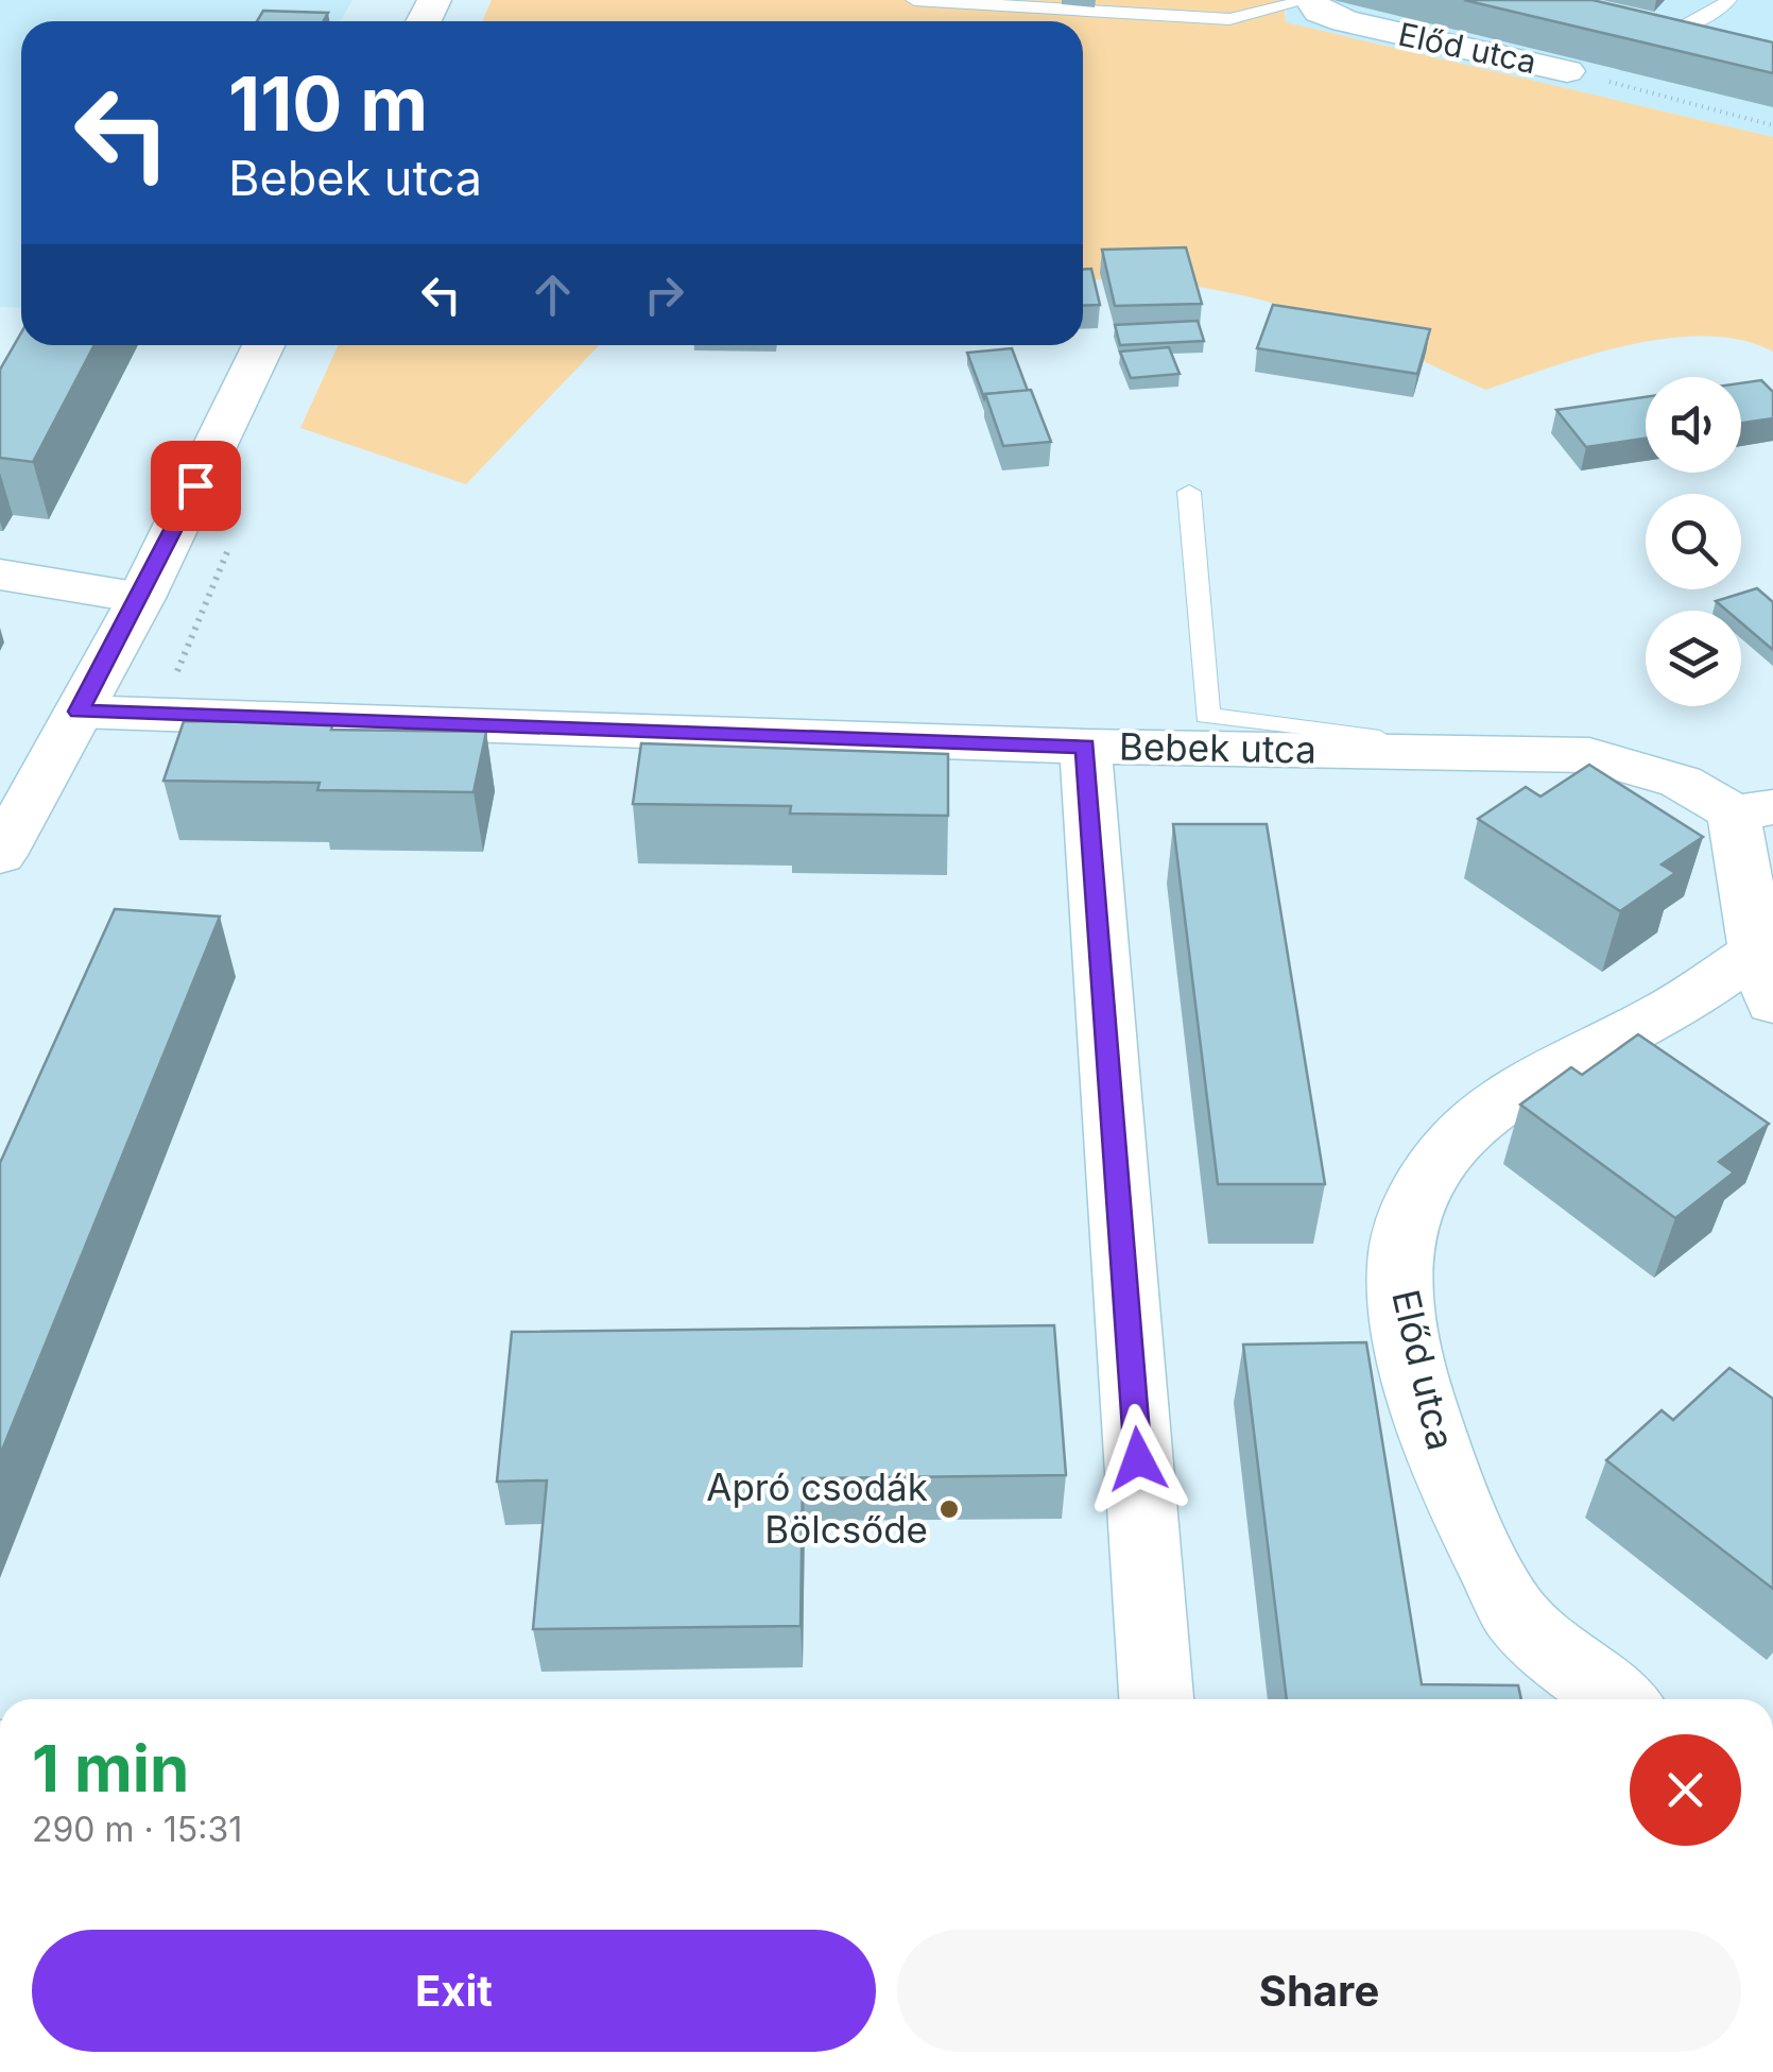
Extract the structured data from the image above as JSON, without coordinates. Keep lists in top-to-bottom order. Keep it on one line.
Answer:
{"streets":{"street":["Előd utca","Bebek utca"]},"crossings":[["Előd utca","Bebek utca"]],"places":["Apró csodák Bölcsőde"],"page":{"turn":["110 m","Bebek utca"],"heading":["1 min","290 m · 15:31"],"buttons":["Exit","Share"]}}
